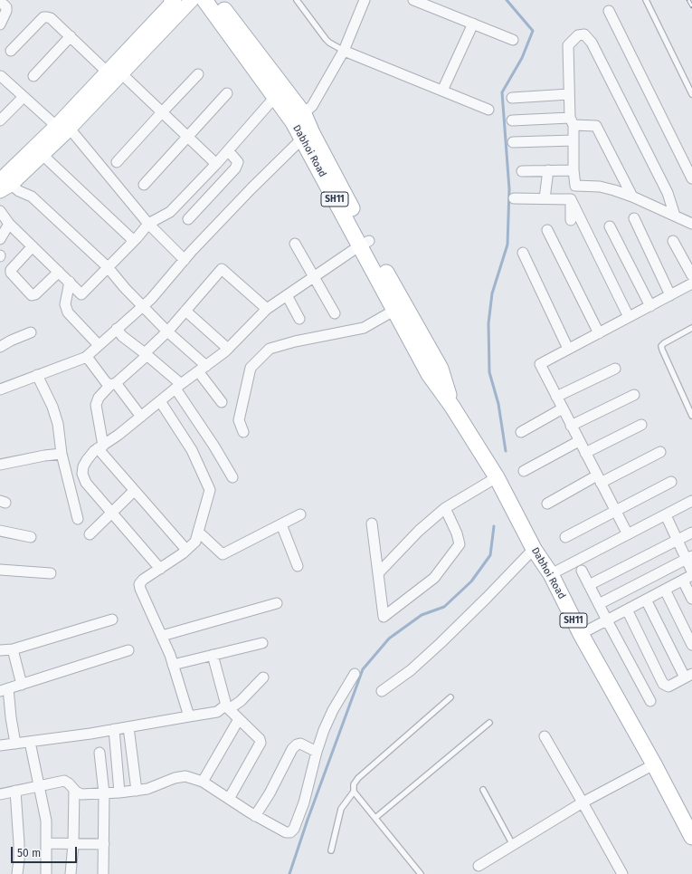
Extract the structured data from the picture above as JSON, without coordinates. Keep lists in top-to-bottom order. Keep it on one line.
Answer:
{"streets":{"main road":["Dabhoi Road","SH11"]},"scale_bar":"50 m"}
